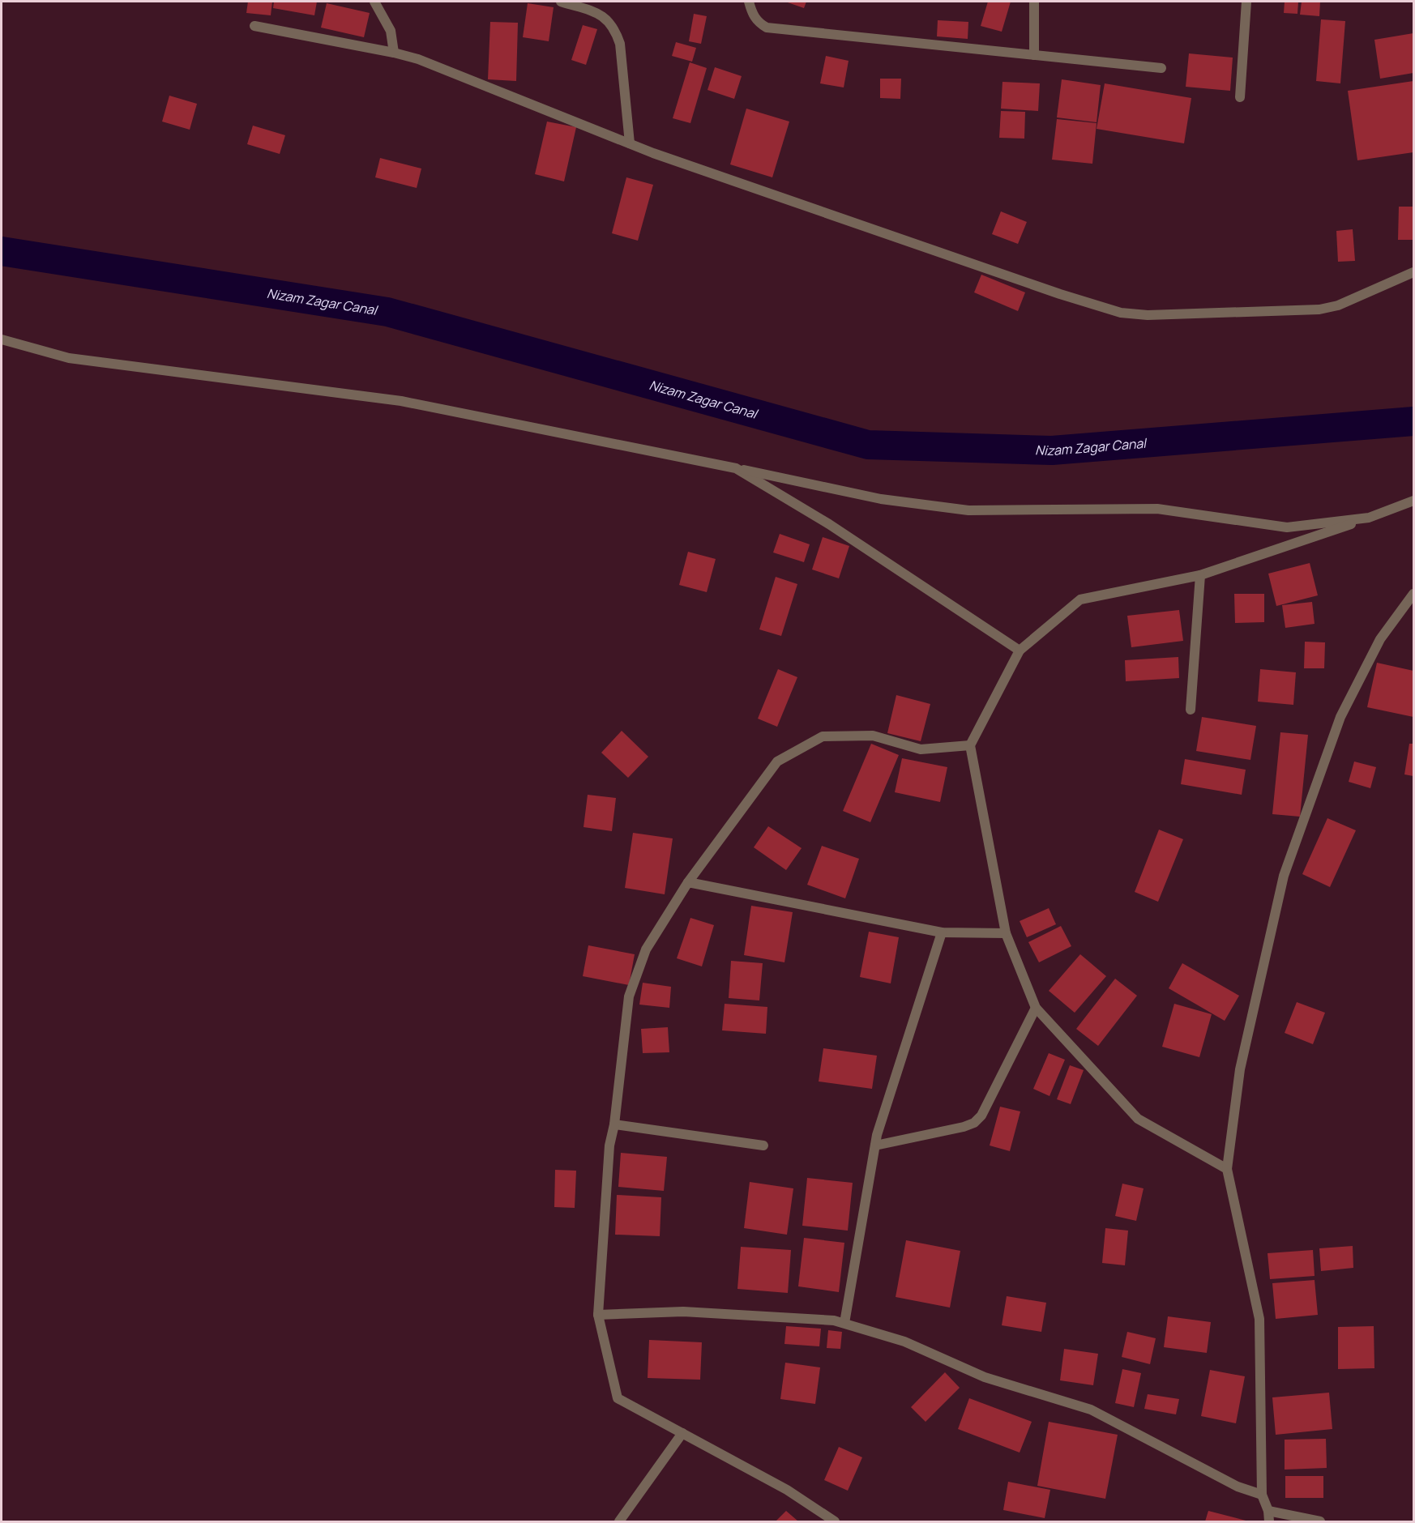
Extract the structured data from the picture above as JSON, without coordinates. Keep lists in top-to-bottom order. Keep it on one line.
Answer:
{"water":["Nizam Zagar Canal"]}
